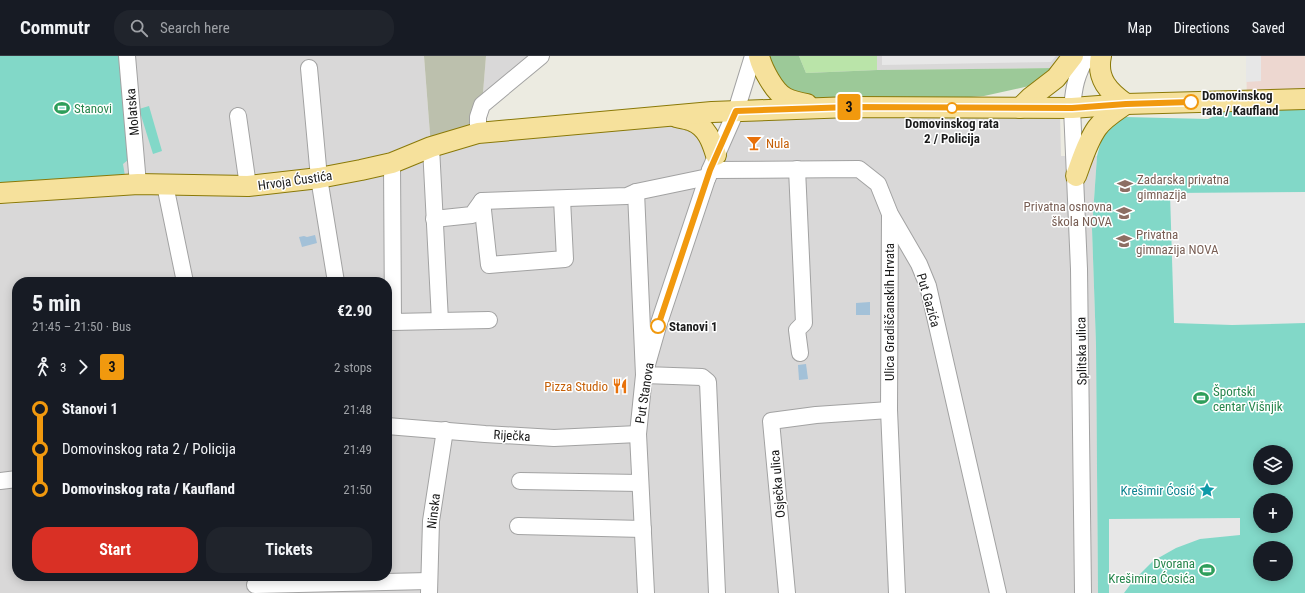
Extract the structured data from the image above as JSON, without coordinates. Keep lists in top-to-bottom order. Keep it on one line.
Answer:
{"streets":{"main road":["Hrvoja Ćustića"],"street":["Molatska","Put Gazića","Ulica Gradiščanskih Hrvata","Splitska ulica","Put Stanova","Riječka","Osječka ulica","Ninska"]},"crossings":[["Molatska","Hrvoja Ćustića"],["Put Gazića","Ulica Gradiščanskih Hrvata"],["Put Gazića","Put Stanova"],["Ulica Gradiščanskih Hrvata","Osječka ulica"],["Put Stanova","Riječka"],["Riječka","Ninska"]],"places":{"other":["Domovinskog rata / Kaufland","Domovinskog rata 2 / Policija","Stanovi 1"],"sports":["Stanovi","Športski centar Višnjik","Dvorana Krešimira Ćosića"],"bar":["Nula"],"school or university":["Zadarska privatna gimnazija","Privatna osnovna škola NOVA","Privatna gimnazija NOVA"],"restaurant":["Pizza Studio"],"place":["Krešimir Ćosić"]},"lines":["bus line 3"],"page":{"header":"Commutr","search":"Search here","nav":["Map","Directions","Saved"],"on_map":"3","heading":["5 min","21:45 – 21:50 · Bus","€2.90"],"legs":["3","3","2 stops"],"list":[{"name":"Stanovi 1","value":"21:48"},{"name":"Domovinskog rata 2 / Policija","value":"21:49"},{"name":"Domovinskog rata / Kaufland","value":"21:50"}],"map_buttons":["+","−"],"buttons":["Start","Tickets"]}}
